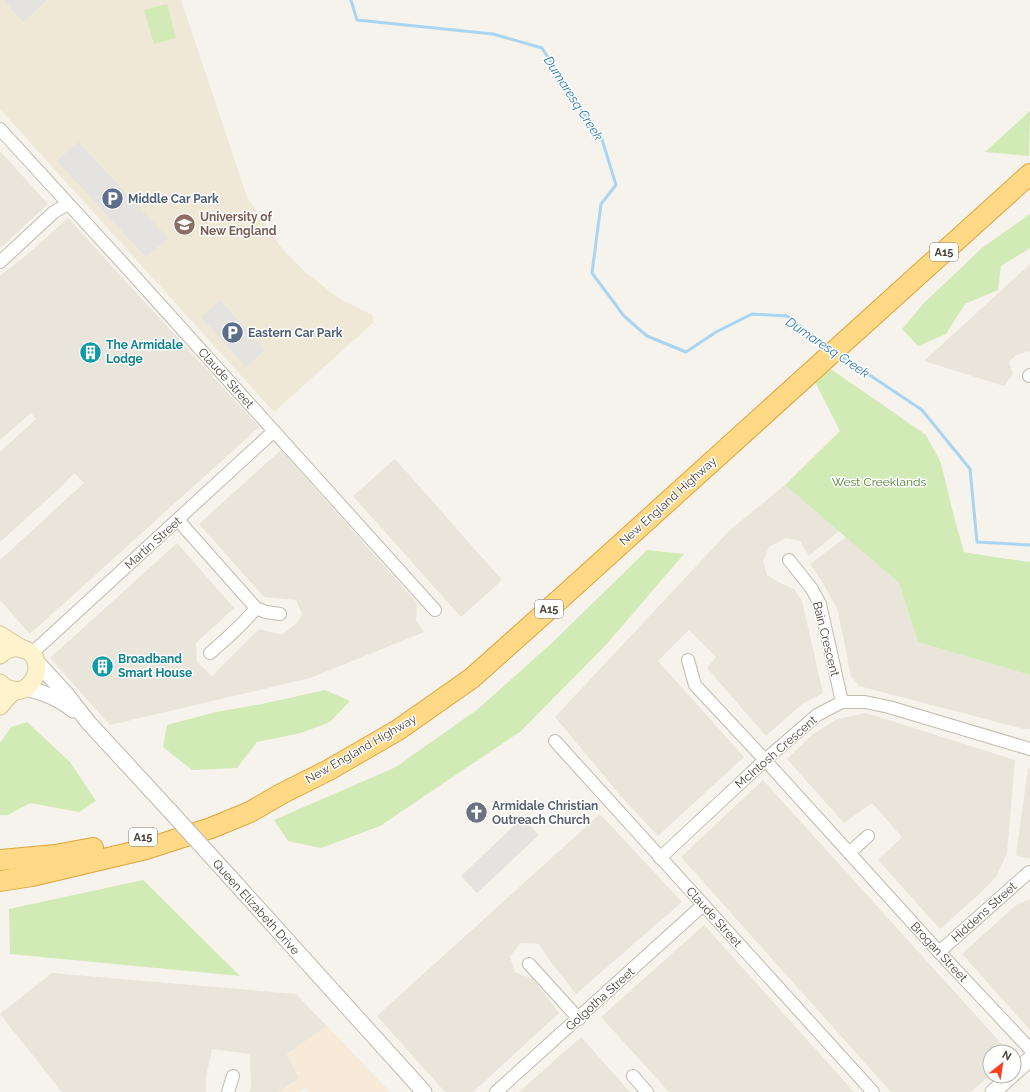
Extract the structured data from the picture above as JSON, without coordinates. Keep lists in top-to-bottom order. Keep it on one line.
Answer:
{"streets":{"highway":["A15","New England Highway"],"main road":["Queen Elizabeth Drive"],"street":["Claude Street","Martin Street","Bain Crescent","McIntosh Crescent","Hiddens Street","Brogan Street","Golgotha Street"]},"crossings":[["Claude Street","Martin Street"],["Claude Street","McIntosh Crescent"],["Claude Street","Golgotha Street"],["Martin Street","Queen Elizabeth Drive"],["Bain Crescent","McIntosh Crescent"],["McIntosh Crescent","Brogan Street"],["Hiddens Street","Brogan Street"]],"water":["Dumaresq Creek"],"parks":["West Creeklands"],"places":{"parking":["Middle Car Park","Eastern Car Park"],"school or university":["University of New England"],"building":["The Armidale Lodge","Broadband Smart House"],"church":["Armidale Christian Outreach Church"]},"north":"top right"}
